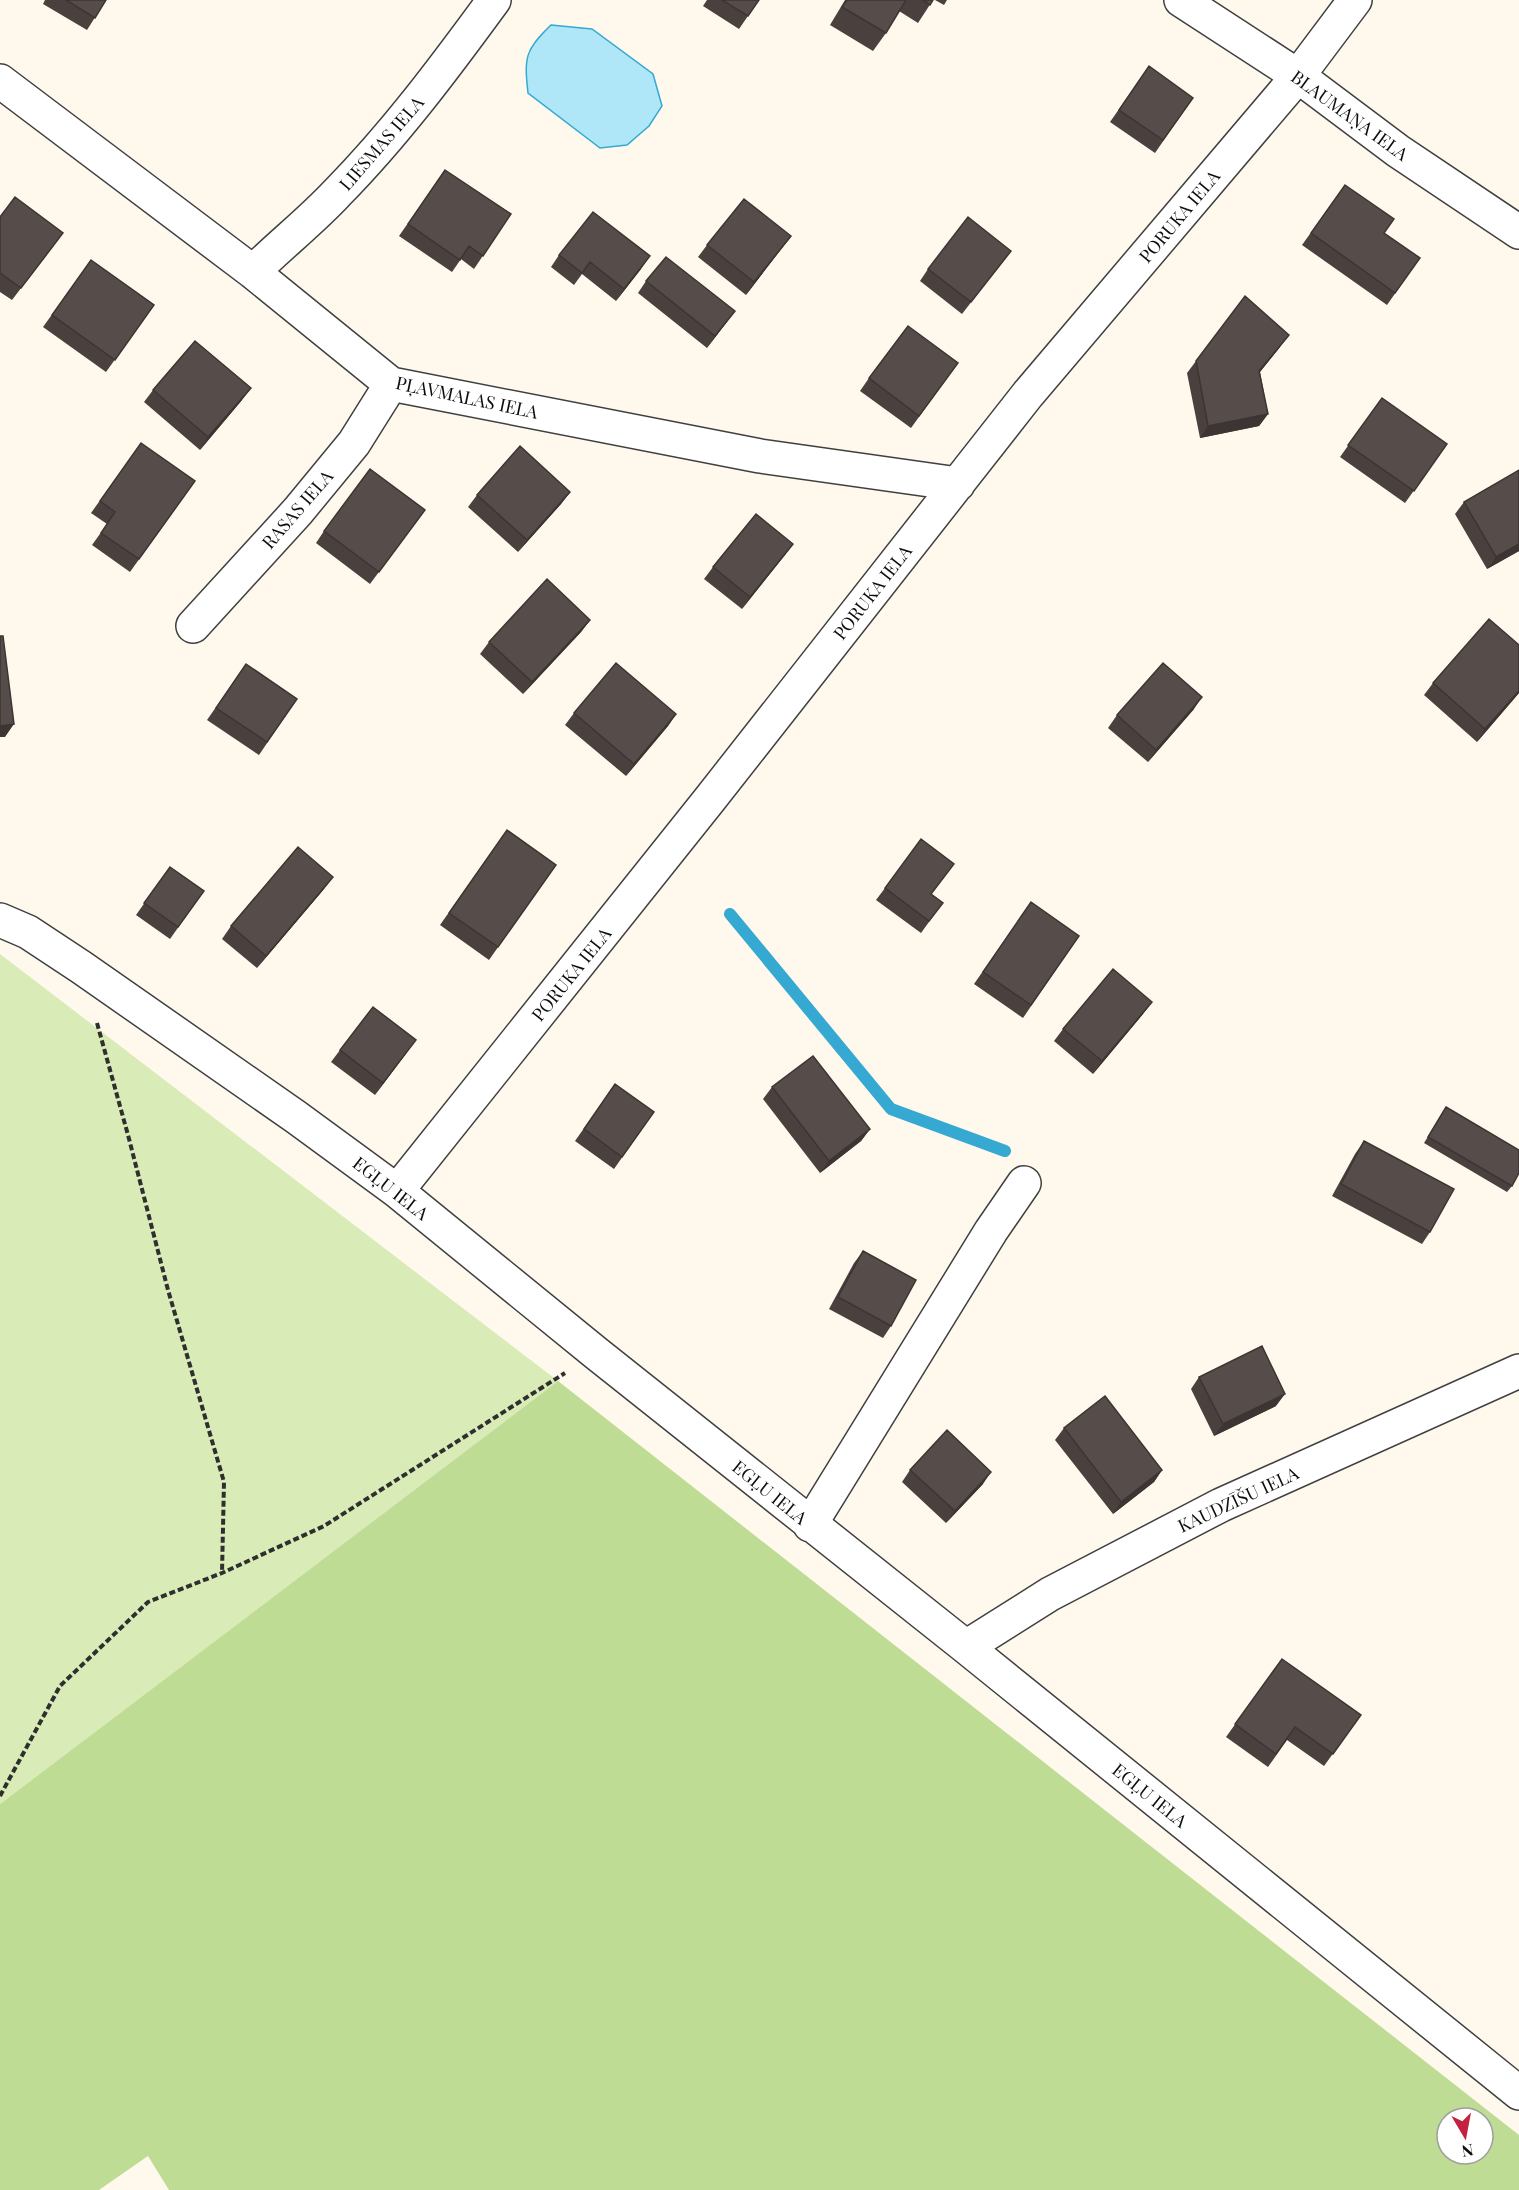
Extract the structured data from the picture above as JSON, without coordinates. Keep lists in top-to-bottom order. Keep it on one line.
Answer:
{"streets":{"street":["BLAUMAŅA IELA","LIESMAS IELA","PORUKA IELA","PĻAVMALAS IELA","RASAS IELA","EGĻU IELA","KAUDZĪŠU IELA"]},"crossings":[["BLAUMAŅA IELA","PORUKA IELA"],["LIESMAS IELA","PĻAVMALAS IELA"],["PORUKA IELA","PĻAVMALAS IELA"],["PORUKA IELA","EGĻU IELA"],["PĻAVMALAS IELA","RASAS IELA"],["EGĻU IELA","KAUDZĪŠU IELA"]],"north":"bottom"}
